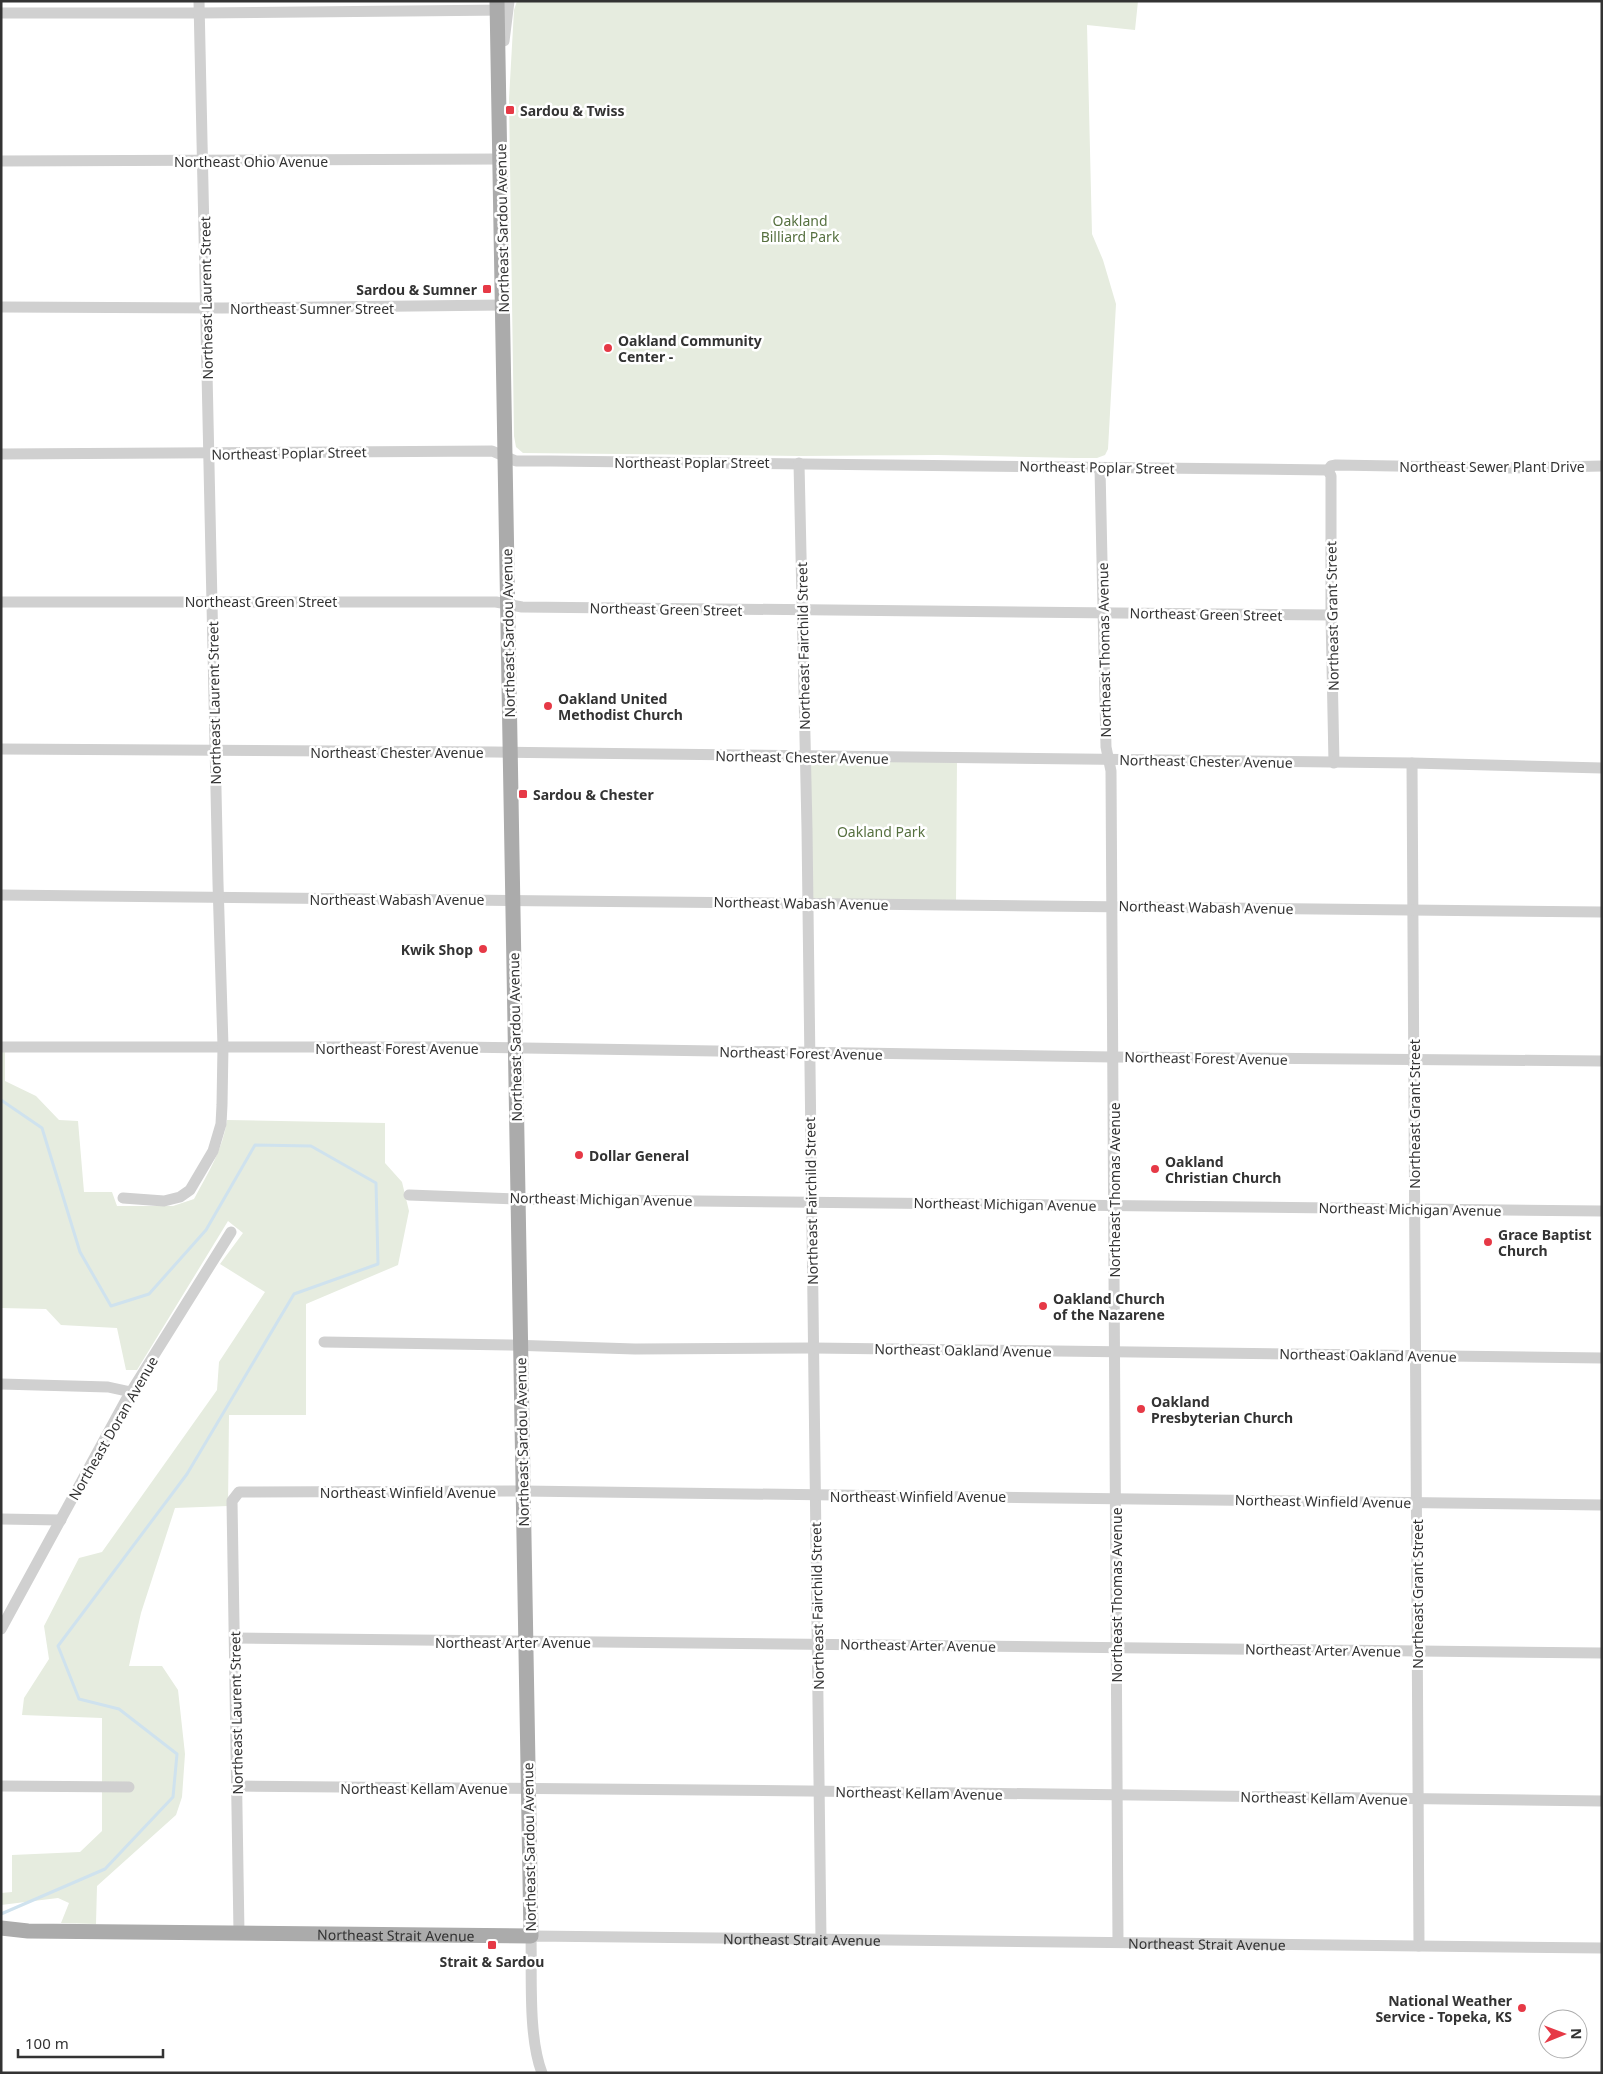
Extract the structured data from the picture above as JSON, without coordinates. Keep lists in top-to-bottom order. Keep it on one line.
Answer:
{"streets":{"main road":["Northeast Sardou Avenue","Northeast Strait Avenue"],"street":["Northeast Ohio Avenue","Northeast Laurent Street","Northeast Sumner Street","Northeast Poplar Street","Northeast Sewer Plant Drive","Northeast Green Street","Northeast Grant Street","Northeast Fairchild Street","Northeast Thomas Avenue","Northeast Chester Avenue","Northeast Wabash Avenue","Northeast Forest Avenue","Northeast Michigan Avenue","Northeast Oakland Avenue","Northeast Doran Avenue","Northeast Winfield Avenue","Northeast Arter Avenue","Northeast Kellam Avenue"]},"crossings":[["Northeast Ohio Avenue","Northeast Sardou Avenue"],["Northeast Ohio Avenue","Northeast Laurent Street"],["Northeast Sardou Avenue","Northeast Sumner Street"],["Northeast Sardou Avenue","Northeast Poplar Street"],["Northeast Sardou Avenue","Northeast Green Street"],["Northeast Sardou Avenue","Northeast Chester Avenue"],["Northeast Sardou Avenue","Northeast Wabash Avenue"],["Northeast Sardou Avenue","Northeast Forest Avenue"],["Northeast Sardou Avenue","Northeast Michigan Avenue"],["Northeast Sardou Avenue","Northeast Oakland Avenue"],["Northeast Sardou Avenue","Northeast Winfield Avenue"],["Northeast Sardou Avenue","Northeast Arter Avenue"],["Northeast Sardou Avenue","Northeast Kellam Avenue"],["Northeast Sardou Avenue","Northeast Strait Avenue"],["Northeast Laurent Street","Northeast Sumner Street"],["Northeast Laurent Street","Northeast Poplar Street"],["Northeast Laurent Street","Northeast Green Street"],["Northeast Laurent Street","Northeast Chester Avenue"],["Northeast Laurent Street","Northeast Wabash Avenue"],["Northeast Laurent Street","Northeast Forest Avenue"],["Northeast Laurent Street","Northeast Winfield Avenue"],["Northeast Laurent Street","Northeast Arter Avenue"],["Northeast Laurent Street","Northeast Kellam Avenue"],["Northeast Laurent Street","Northeast Strait Avenue"],["Northeast Poplar Street","Northeast Sewer Plant Drive"],["Northeast Poplar Street","Northeast Grant Street"],["Northeast Poplar Street","Northeast Fairchild Street"],["Northeast Poplar Street","Northeast Thomas Avenue"],["Northeast Green Street","Northeast Grant Street"],["Northeast Green Street","Northeast Fairchild Street"],["Northeast Green Street","Northeast Thomas Avenue"],["Northeast Grant Street","Northeast Chester Avenue"],["Northeast Grant Street","Northeast Wabash Avenue"],["Northeast Grant Street","Northeast Forest Avenue"],["Northeast Grant Street","Northeast Michigan Avenue"],["Northeast Grant Street","Northeast Oakland Avenue"],["Northeast Grant Street","Northeast Winfield Avenue"],["Northeast Grant Street","Northeast Arter Avenue"],["Northeast Grant Street","Northeast Kellam Avenue"],["Northeast Grant Street","Northeast Strait Avenue"],["Northeast Fairchild Street","Northeast Chester Avenue"],["Northeast Fairchild Street","Northeast Wabash Avenue"],["Northeast Fairchild Street","Northeast Forest Avenue"],["Northeast Fairchild Street","Northeast Michigan Avenue"],["Northeast Fairchild Street","Northeast Oakland Avenue"],["Northeast Fairchild Street","Northeast Winfield Avenue"],["Northeast Fairchild Street","Northeast Arter Avenue"],["Northeast Fairchild Street","Northeast Kellam Avenue"],["Northeast Fairchild Street","Northeast Strait Avenue"],["Northeast Thomas Avenue","Northeast Chester Avenue"],["Northeast Thomas Avenue","Northeast Wabash Avenue"],["Northeast Thomas Avenue","Northeast Forest Avenue"],["Northeast Thomas Avenue","Northeast Michigan Avenue"],["Northeast Thomas Avenue","Northeast Oakland Avenue"],["Northeast Thomas Avenue","Northeast Winfield Avenue"],["Northeast Thomas Avenue","Northeast Arter Avenue"],["Northeast Thomas Avenue","Northeast Kellam Avenue"],["Northeast Thomas Avenue","Northeast Strait Avenue"]],"parks":["Oakland Billiard Park","Oakland Park"],"places":{"transit":["Sardou & Twiss","Sardou & Sumner","Sardou & Chester","Strait & Sardou"],"other":["Oakland Community Center -","Oakland United Methodist Church","Kwik Shop","Dollar General","Oakland Christian Church","Grace Baptist Church","Oakland Church of the Nazarene","Oakland Presbyterian Church","National Weather Service - Topeka, KS"]},"scale_bar":"100 m","north":"right"}
